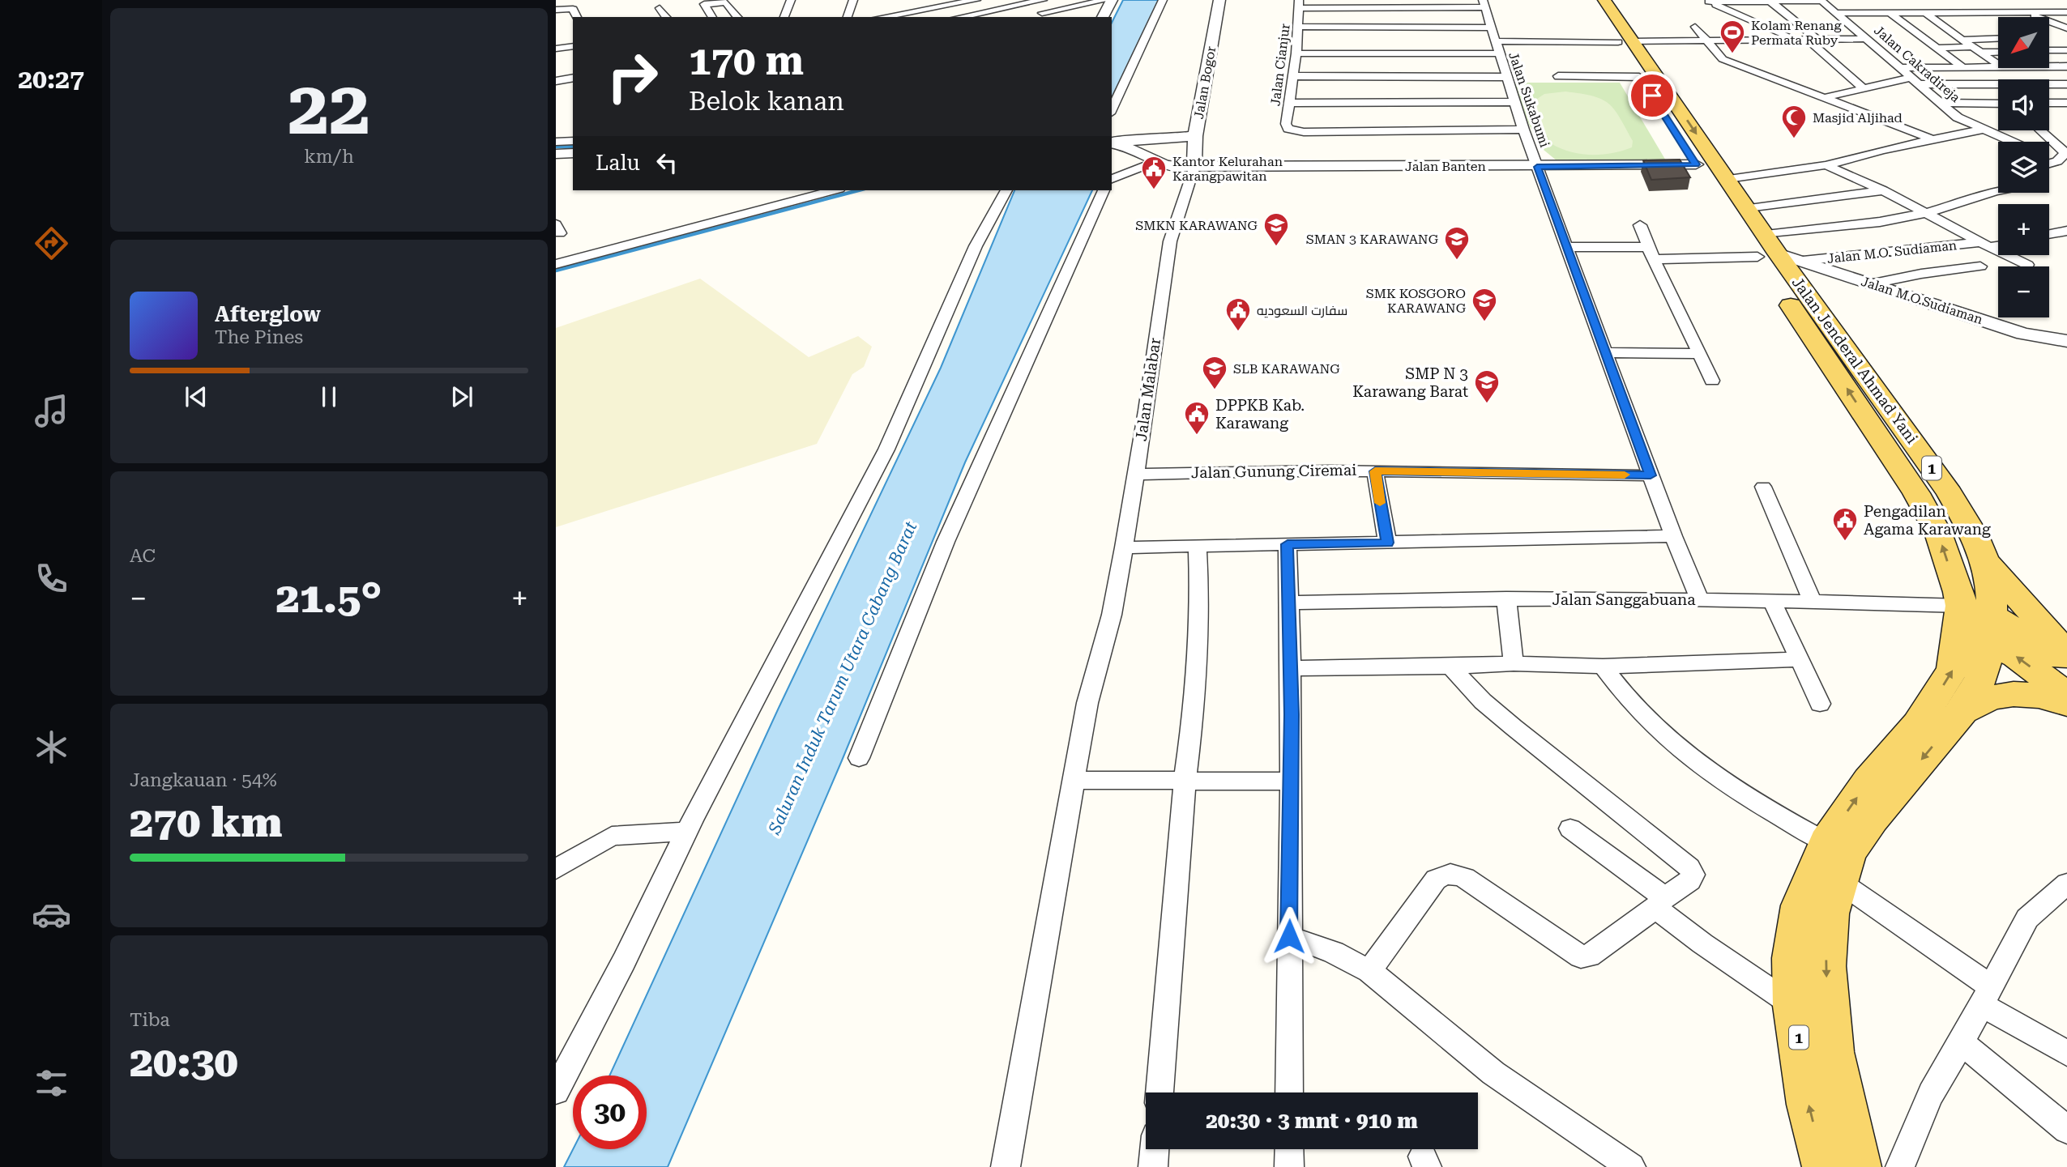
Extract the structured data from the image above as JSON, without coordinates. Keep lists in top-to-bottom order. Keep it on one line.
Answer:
{"streets":{"main road":["Jalan Jenderal Ahmad Yani","1"],"street":["Jalan Cakradireja","Jalan Cianjur","Jalan Bogor","Jalan Sukabumi","Jalan Banten","Jalan M.O. Sudiaman","Jalan M.O.Sudiaman","Jalan Malabar","Jalan Gunung Ciremai","Jalan Sanggabuana"]},"crossings":[["Jalan Cianjur","Jalan Sukabumi"],["Jalan Bogor","Jalan Banten"],["Jalan Bogor","Jalan Malabar"],["Jalan Sukabumi","Jalan Banten"],["Jalan Sukabumi","Jalan Gunung Ciremai"],["Jalan Sukabumi","Jalan Sanggabuana"],["Jalan Banten","Jalan Jenderal Ahmad Yani"],["Jalan Banten","Jalan Malabar"],["Jalan M.O. Sudiaman","Jalan M.O.Sudiaman"],["Jalan M.O. Sudiaman","Jalan Jenderal Ahmad Yani"],["Jalan M.O.Sudiaman","Jalan Jenderal Ahmad Yani"],["Jalan Jenderal Ahmad Yani","1"],["Jalan Jenderal Ahmad Yani","Jalan Sanggabuana"],["Jalan Malabar","Jalan Gunung Ciremai"]],"water":["Saluran Induk Tarum Utara Cabang Barat"],"places":{"sports":["Kolam Renang Permata Ruby"],"mosque":["Masjid Aljihad"],"public building":["Kantor Kelurahan Karangpawitan","سفارت السعوديه","DPPKB Kab. Karawang","Pengadilan Agama Karawang"],"school or university":["SMKN KARAWANG","SMAN 3 KARAWANG","SMK KOSGORO KARAWANG","SLB KARAWANG","SMP N 3 Karawang Barat"]},"north":"bottom left","page":{"tabs":"20:27","tile":[["22","km/h"],"AC",["Jangkauan · 54%","270 km"],["Tiba","20:30"]],"map_buttons":["+","−"],"turn":["170 m","Belok kanan"],"then":"Lalu","song":["Afterglow","The Pines"],"heat":["−","21.5°","+"],"limit":"30","trip":"20:30 · 3 mnt · 910 m"}}
